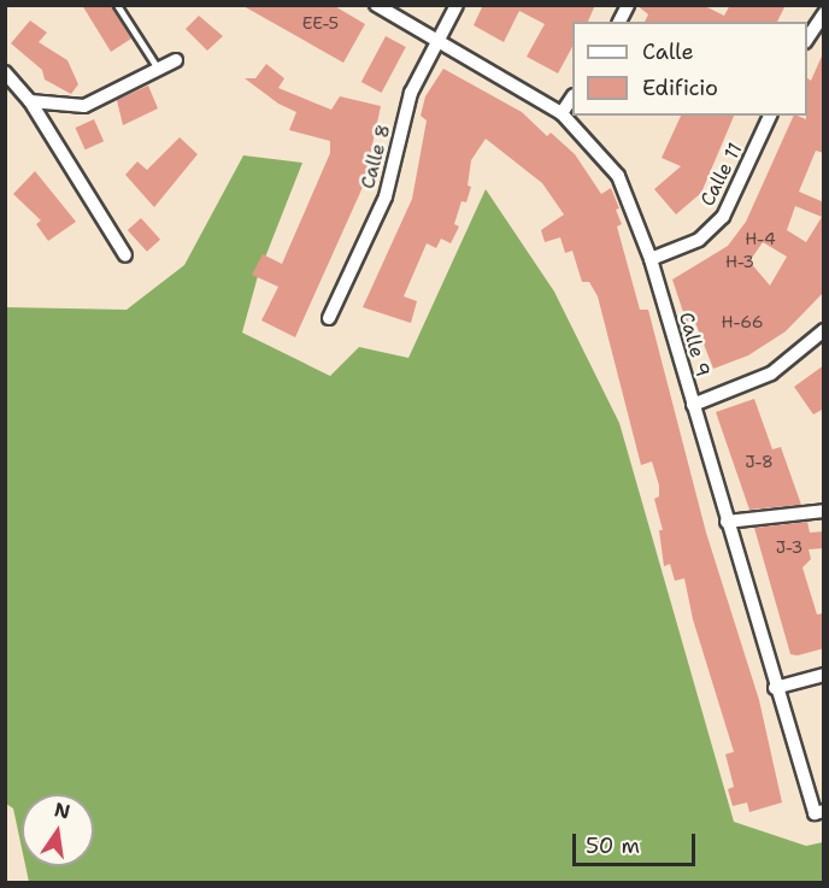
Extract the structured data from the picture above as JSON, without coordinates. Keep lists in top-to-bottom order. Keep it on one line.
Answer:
{"streets":{"street":["Calle 8","Calle 11","Calle 9"]},"crossings":[["Calle 8","Calle 9"],["Calle 11","Calle 9"]],"house_numbers":["EE-5","H-4","H-3","H-66","J-8","J-3"],"legend":["Calle","Edificio"],"scale_bar":"50 m","north":"top"}
